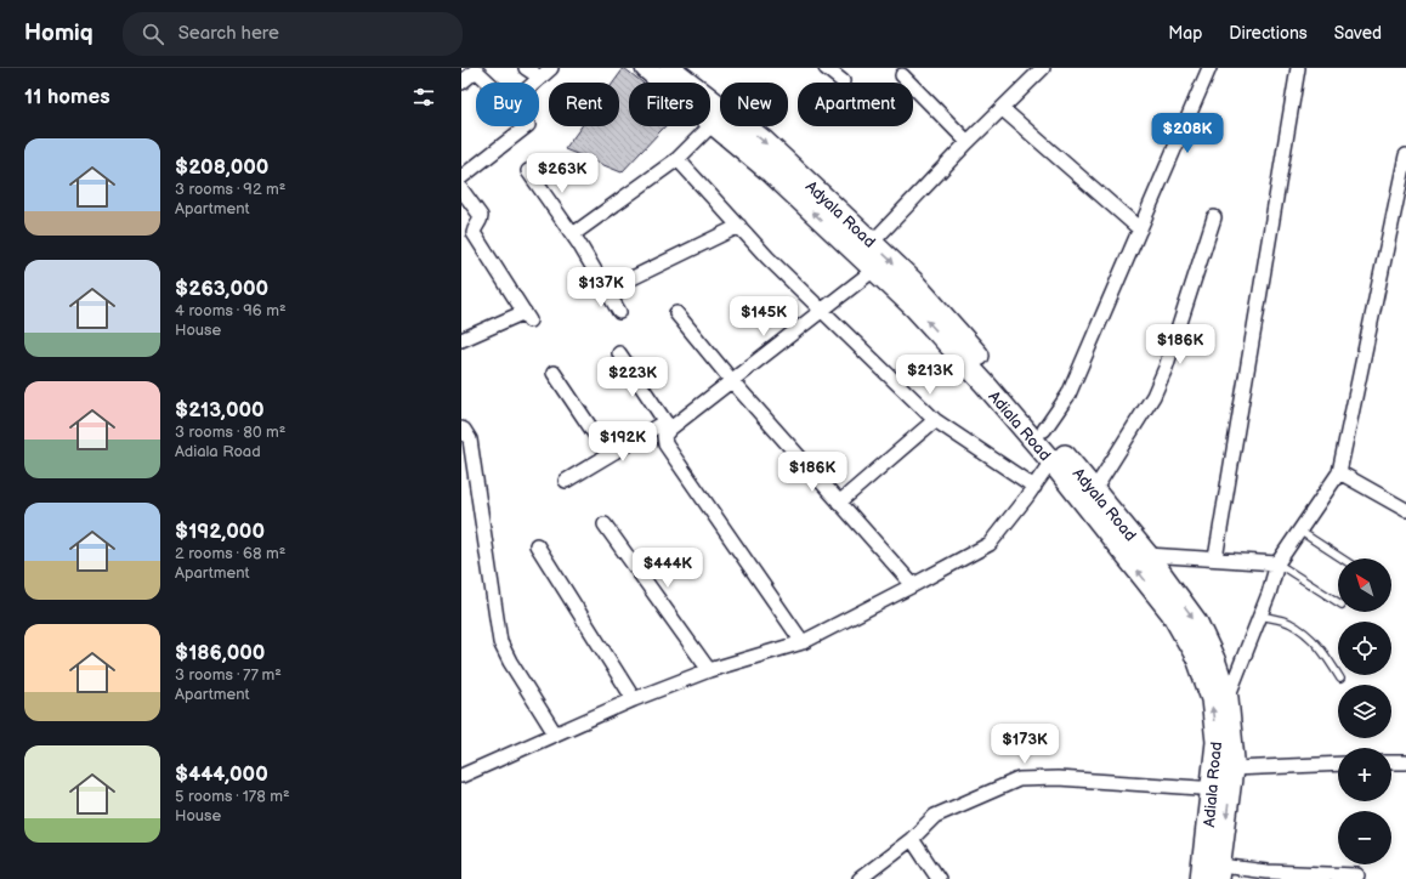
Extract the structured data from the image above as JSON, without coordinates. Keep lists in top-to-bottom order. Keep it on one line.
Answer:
{"streets":{"main road":["Adyala Road","Adiala Road"]},"crossings":[["Adyala Road","Adiala Road"]],"one_way":["Adyala Road","Adiala Road"],"north":"top left","page":{"header":"Homiq","search":"Search here","nav":["Map","Directions","Saved"],"heading":"11 homes","chip":["Buy","Rent","Filters","New","Apartment"],"price":["$208K","$263K","$137K","$145K","$186K","$213K","$223K","$192K","$186K","$444K","$173K"],"list":[{"name":"$208,000","note":"3 rooms · 92 m² · Apartment"},{"name":"$263,000","note":"4 rooms · 96 m² · House"},{"name":"$213,000","note":"3 rooms · 80 m² · Adiala Road"},{"name":"$192,000","note":"2 rooms · 68 m² · Apartment"},{"name":"$186,000","note":"3 rooms · 77 m² · Apartment"},{"name":"$444,000","note":"5 rooms · 178 m² · House"}],"map_buttons":["+","−"]}}
